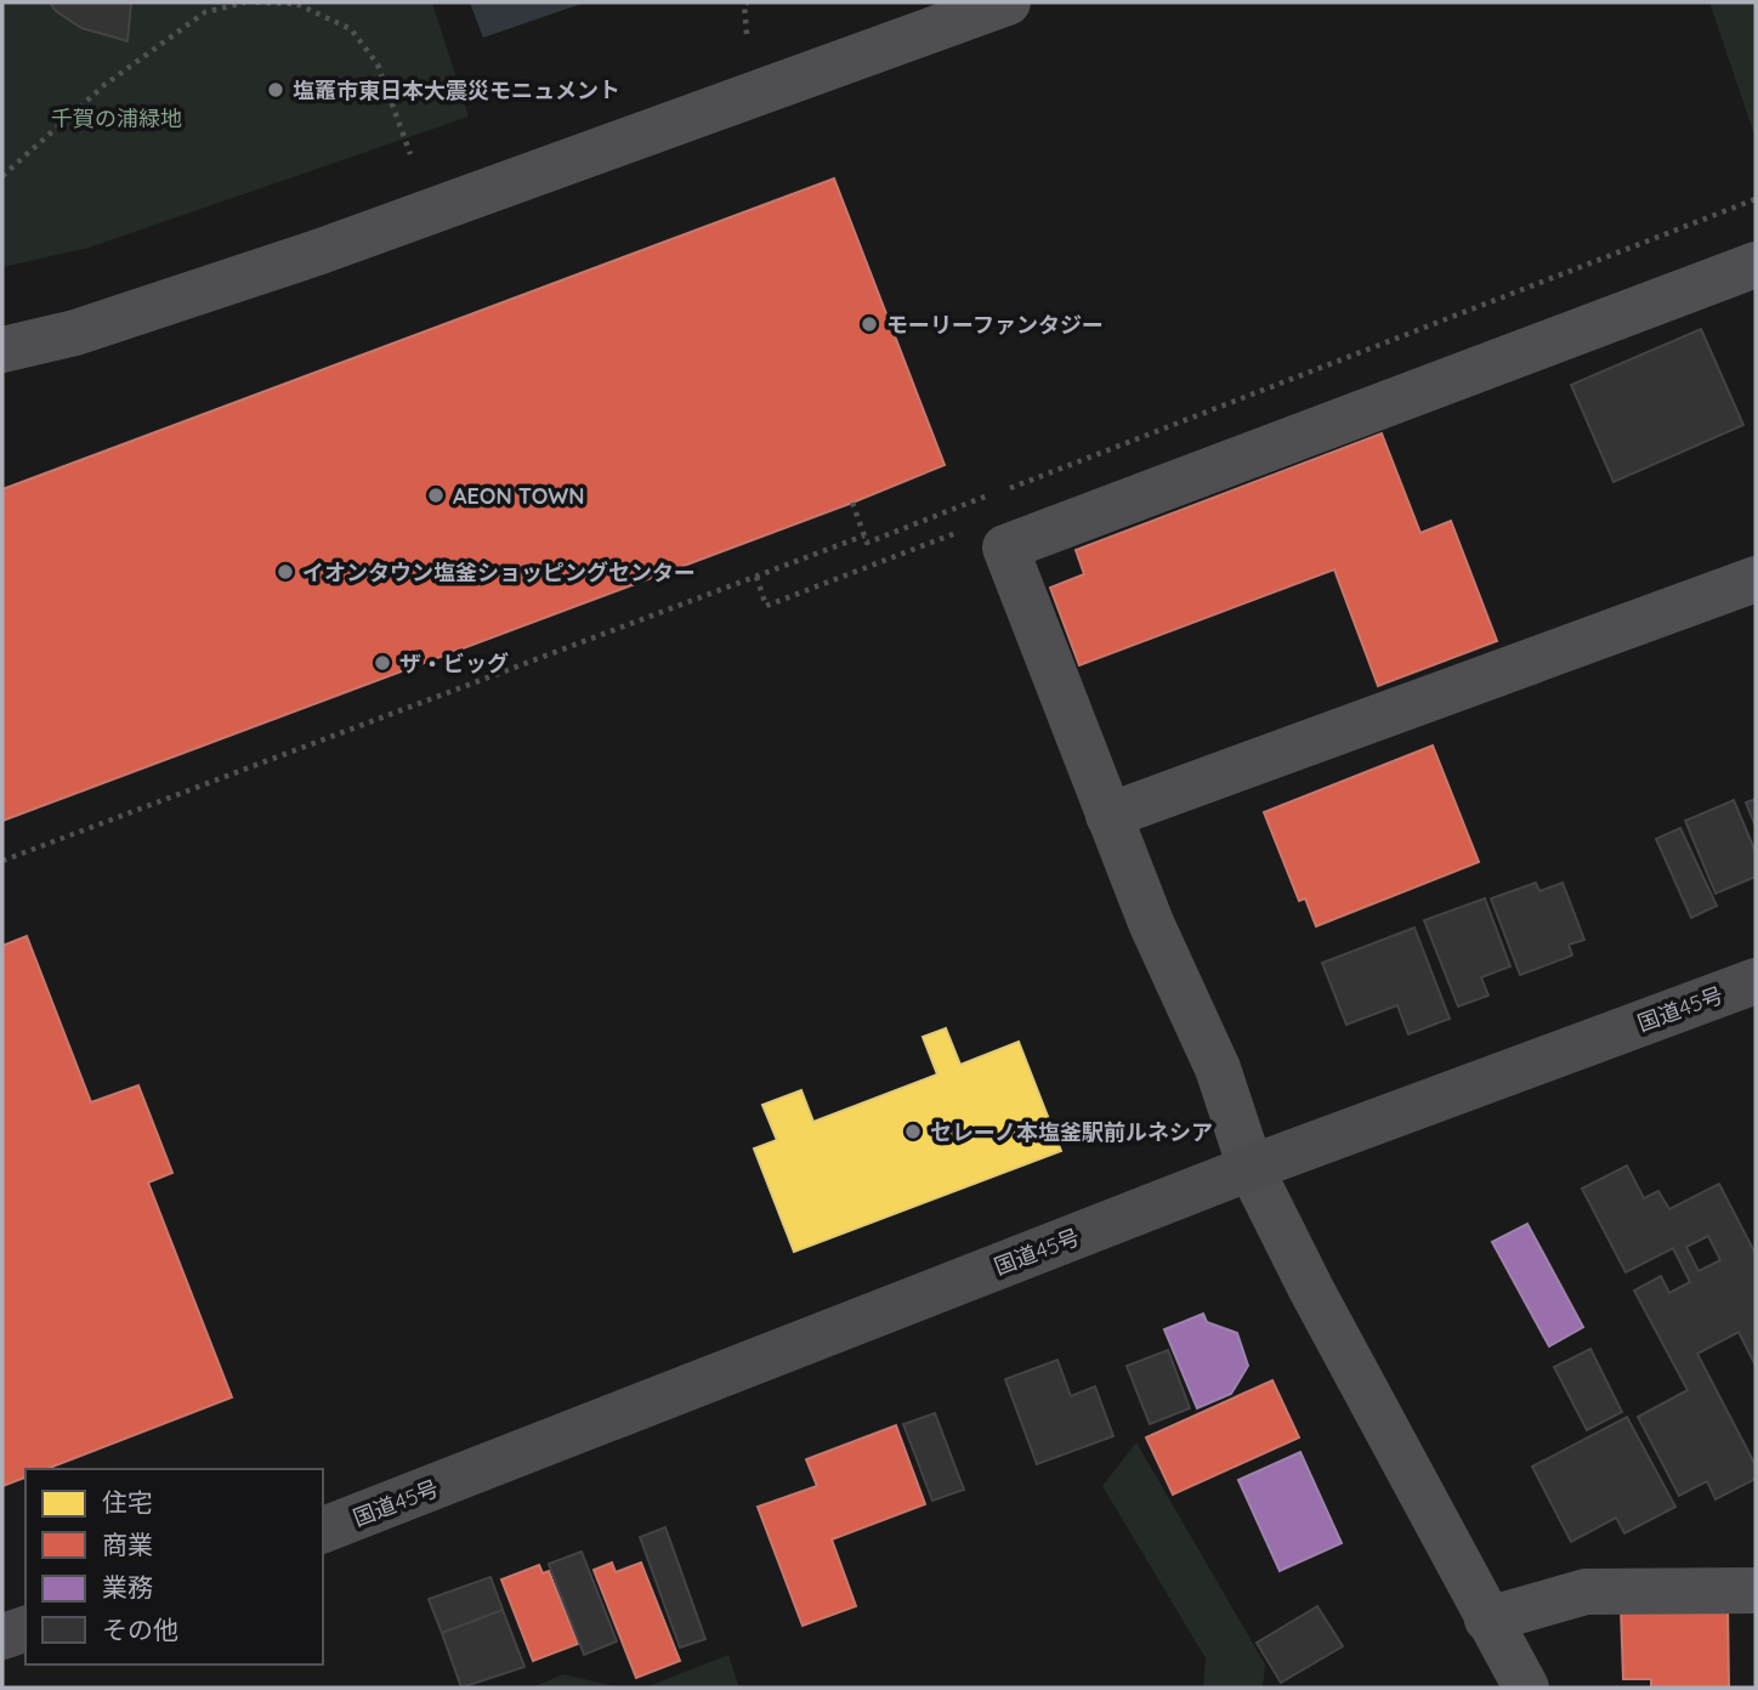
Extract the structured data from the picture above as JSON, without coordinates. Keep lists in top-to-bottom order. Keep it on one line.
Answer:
{"streets":{"highway":["国道45号"]},"parks":["千賀の浦緑地"],"places":["塩竈市東日本大震災モニュメント","モーリーファンタジー","AEON TOWN","イオンタウン塩釜ショッピングセンター","ザ・ビッグ","セレーノ本塩釜駅前ルネシア"],"legend":["住宅","商業","業務","その他"]}
